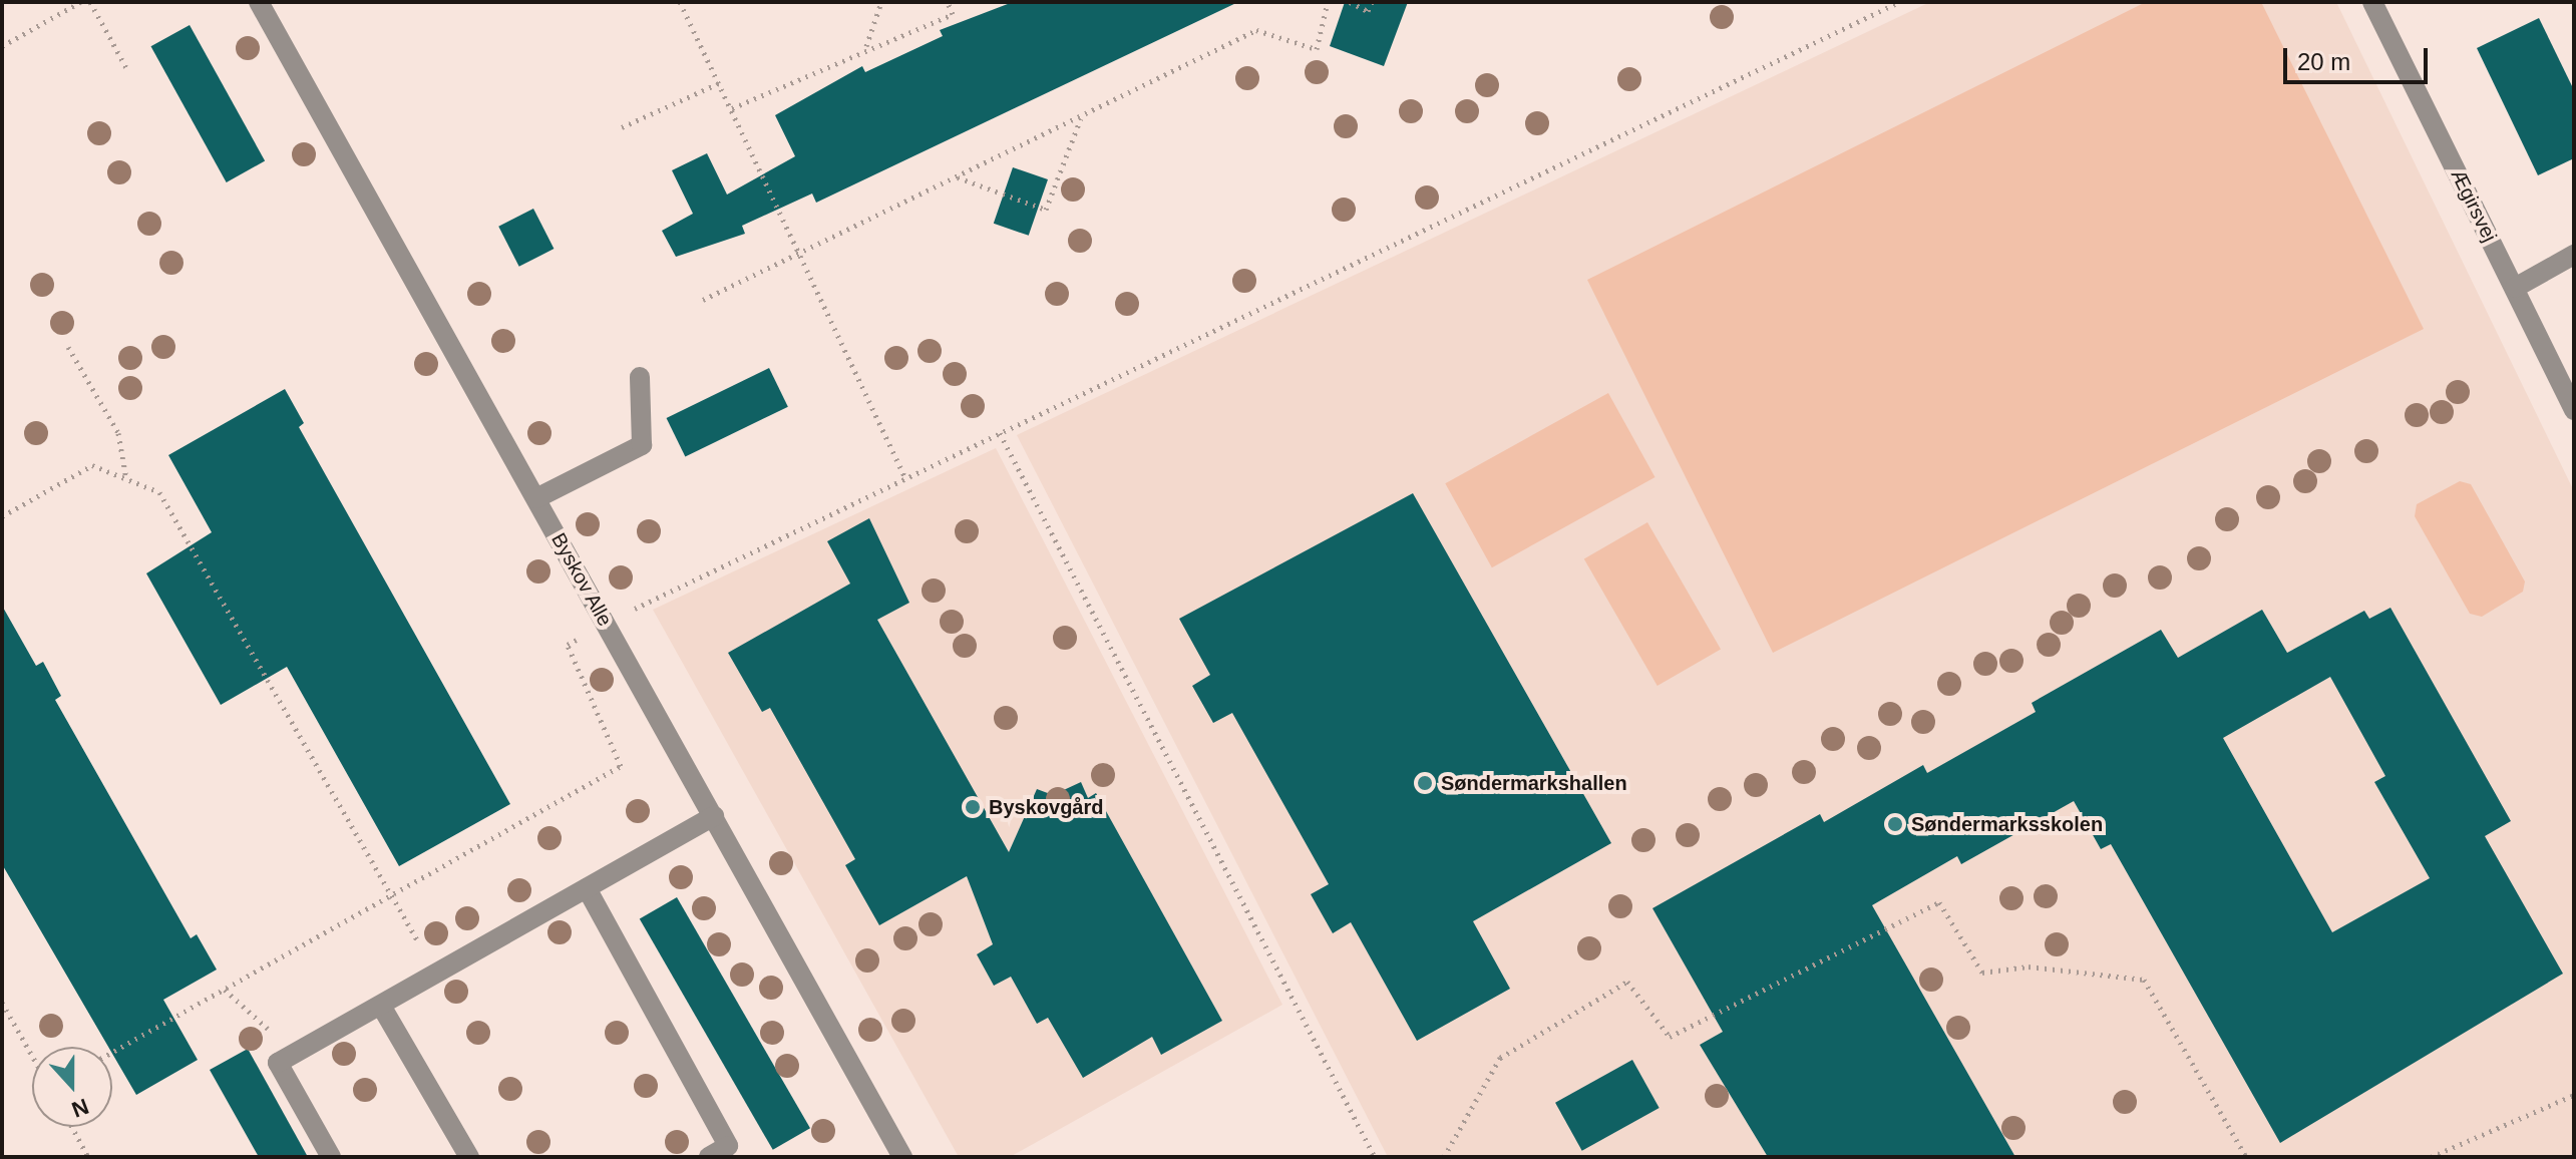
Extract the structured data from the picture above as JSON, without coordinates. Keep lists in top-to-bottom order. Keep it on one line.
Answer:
{"streets":{"street":["Ægirsvej","Byskov Alle"]},"places":["Søndermarkshallen","Byskovgård","Søndermarksskolen"],"scale_bar":"20 m","north":"bottom"}
